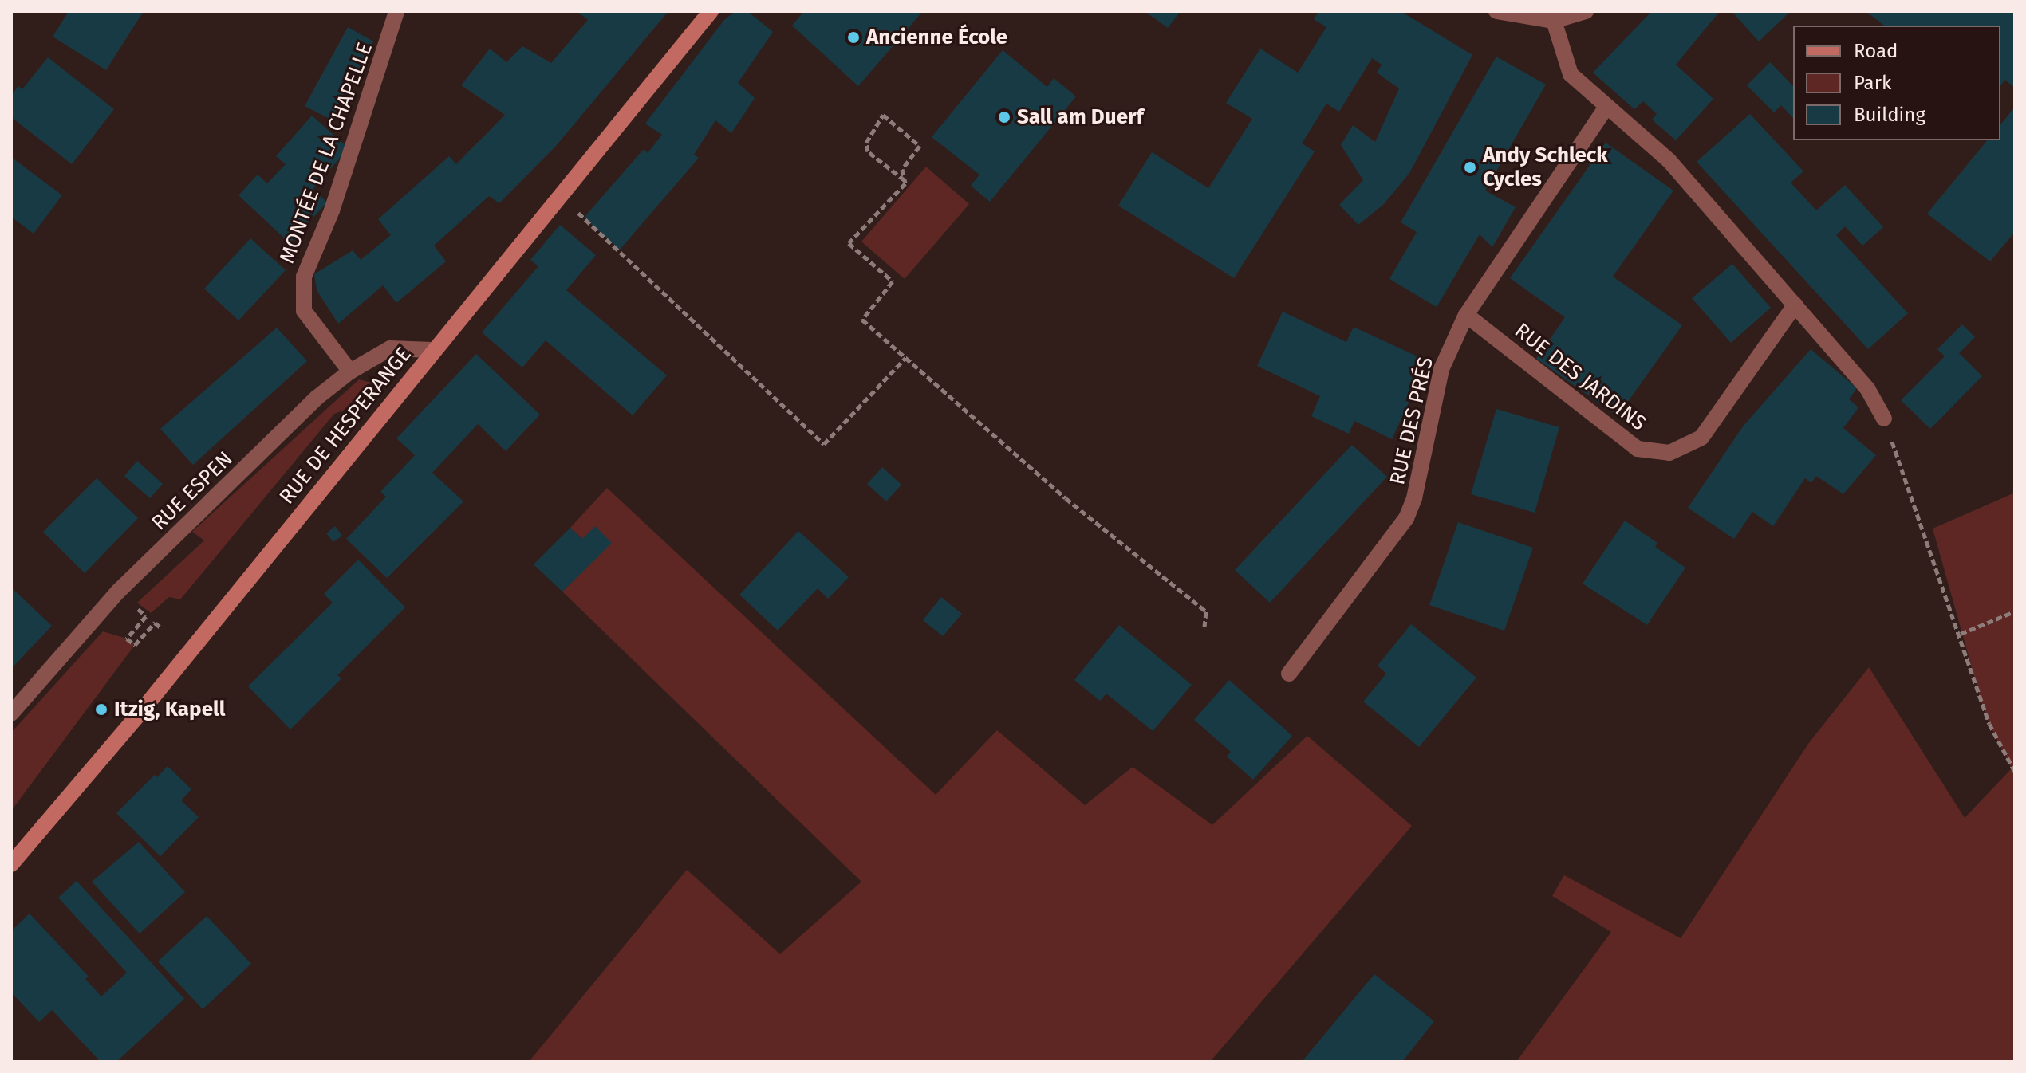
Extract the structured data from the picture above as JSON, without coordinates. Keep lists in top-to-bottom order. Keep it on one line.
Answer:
{"streets":{"main road":["RUE DE HESPERANGE"],"street":["MONTÉE DE LA CHAPELLE","RUE DES JARDINS","RUE DES PRÉS","RUE ESPEN"]},"crossings":[["MONTÉE DE LA CHAPELLE","RUE ESPEN"],["RUE DES JARDINS","RUE DES PRÉS"],["RUE DE HESPERANGE","RUE ESPEN"]],"places":["Ancienne École","Sall am Duerf","Andy Schleck Cycles","Itzig, Kapell"],"legend":["Road","Park","Building"]}
